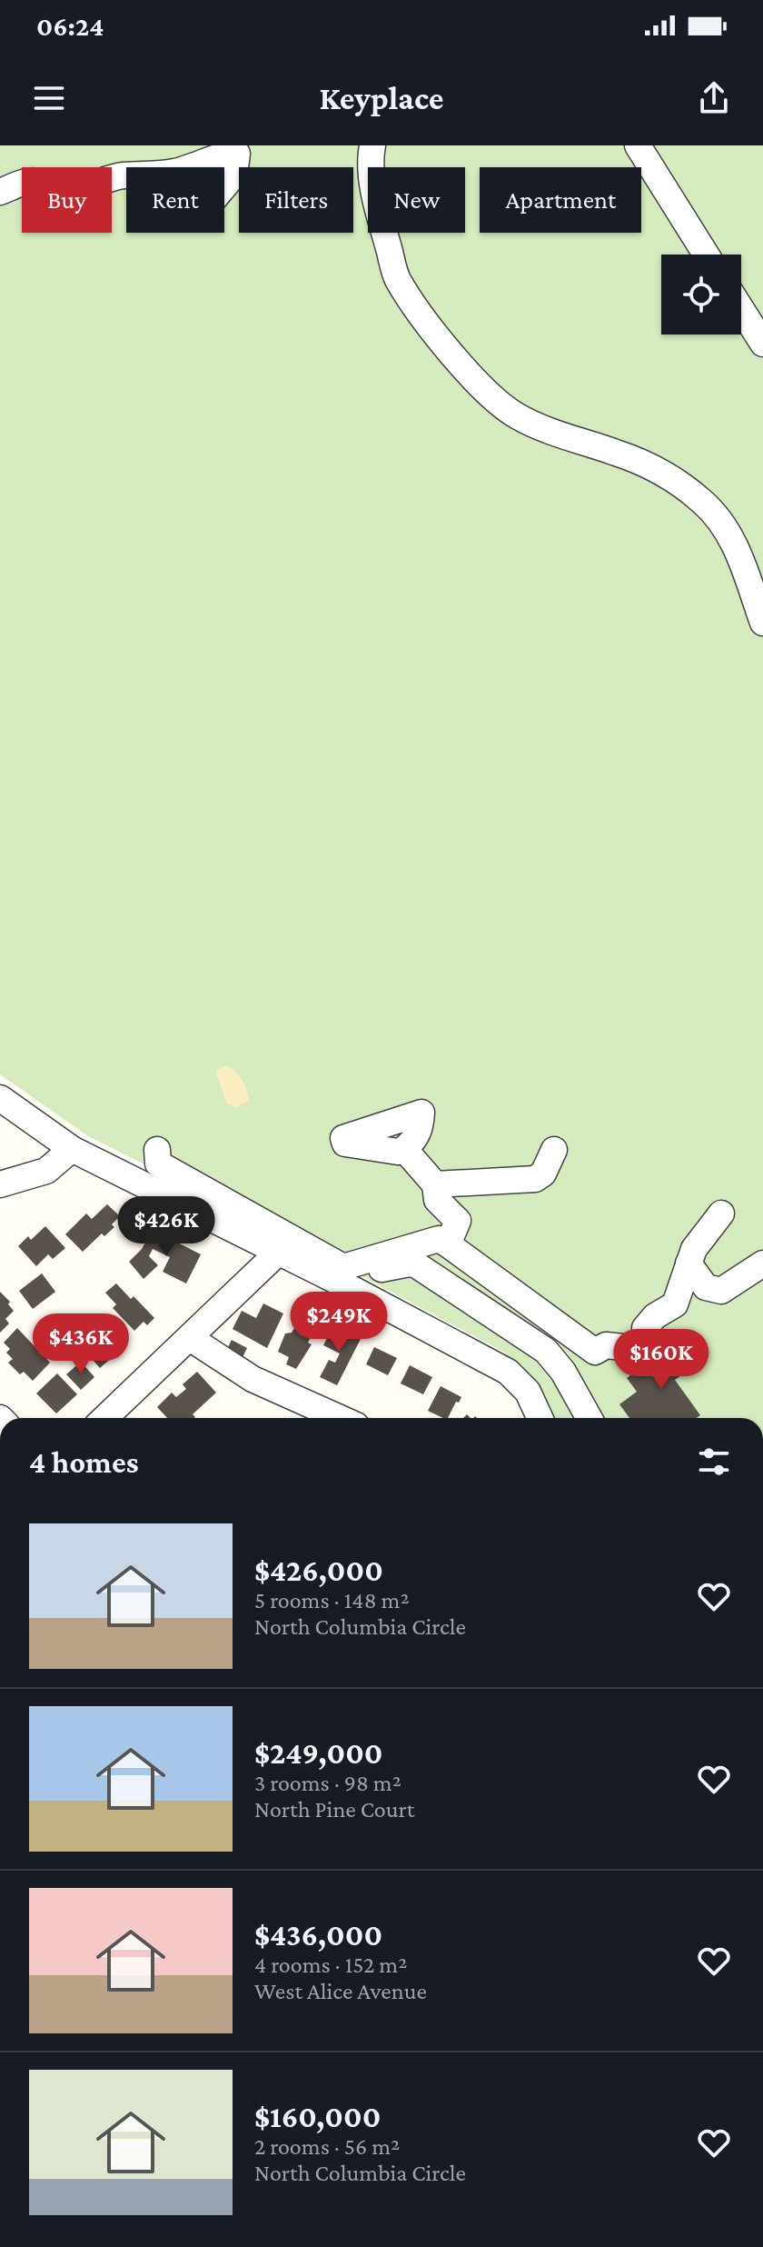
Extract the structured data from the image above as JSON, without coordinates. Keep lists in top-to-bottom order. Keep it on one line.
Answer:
{"page":{"status":"06:24","header":"Keyplace","chip":["Buy","Rent","Filters","New","Apartment"],"price":["$426K","$249K","$436K","$160K"],"heading":"4 homes","list":[{"name":"$426,000","note":"5 rooms · 148 m² · North Columbia Circle"},{"name":"$249,000","note":"3 rooms · 98 m² · North Pine Court"},{"name":"$436,000","note":"4 rooms · 152 m² · West Alice Avenue"},{"name":"$160,000","note":"2 rooms · 56 m² · North Columbia Circle"}]}}
